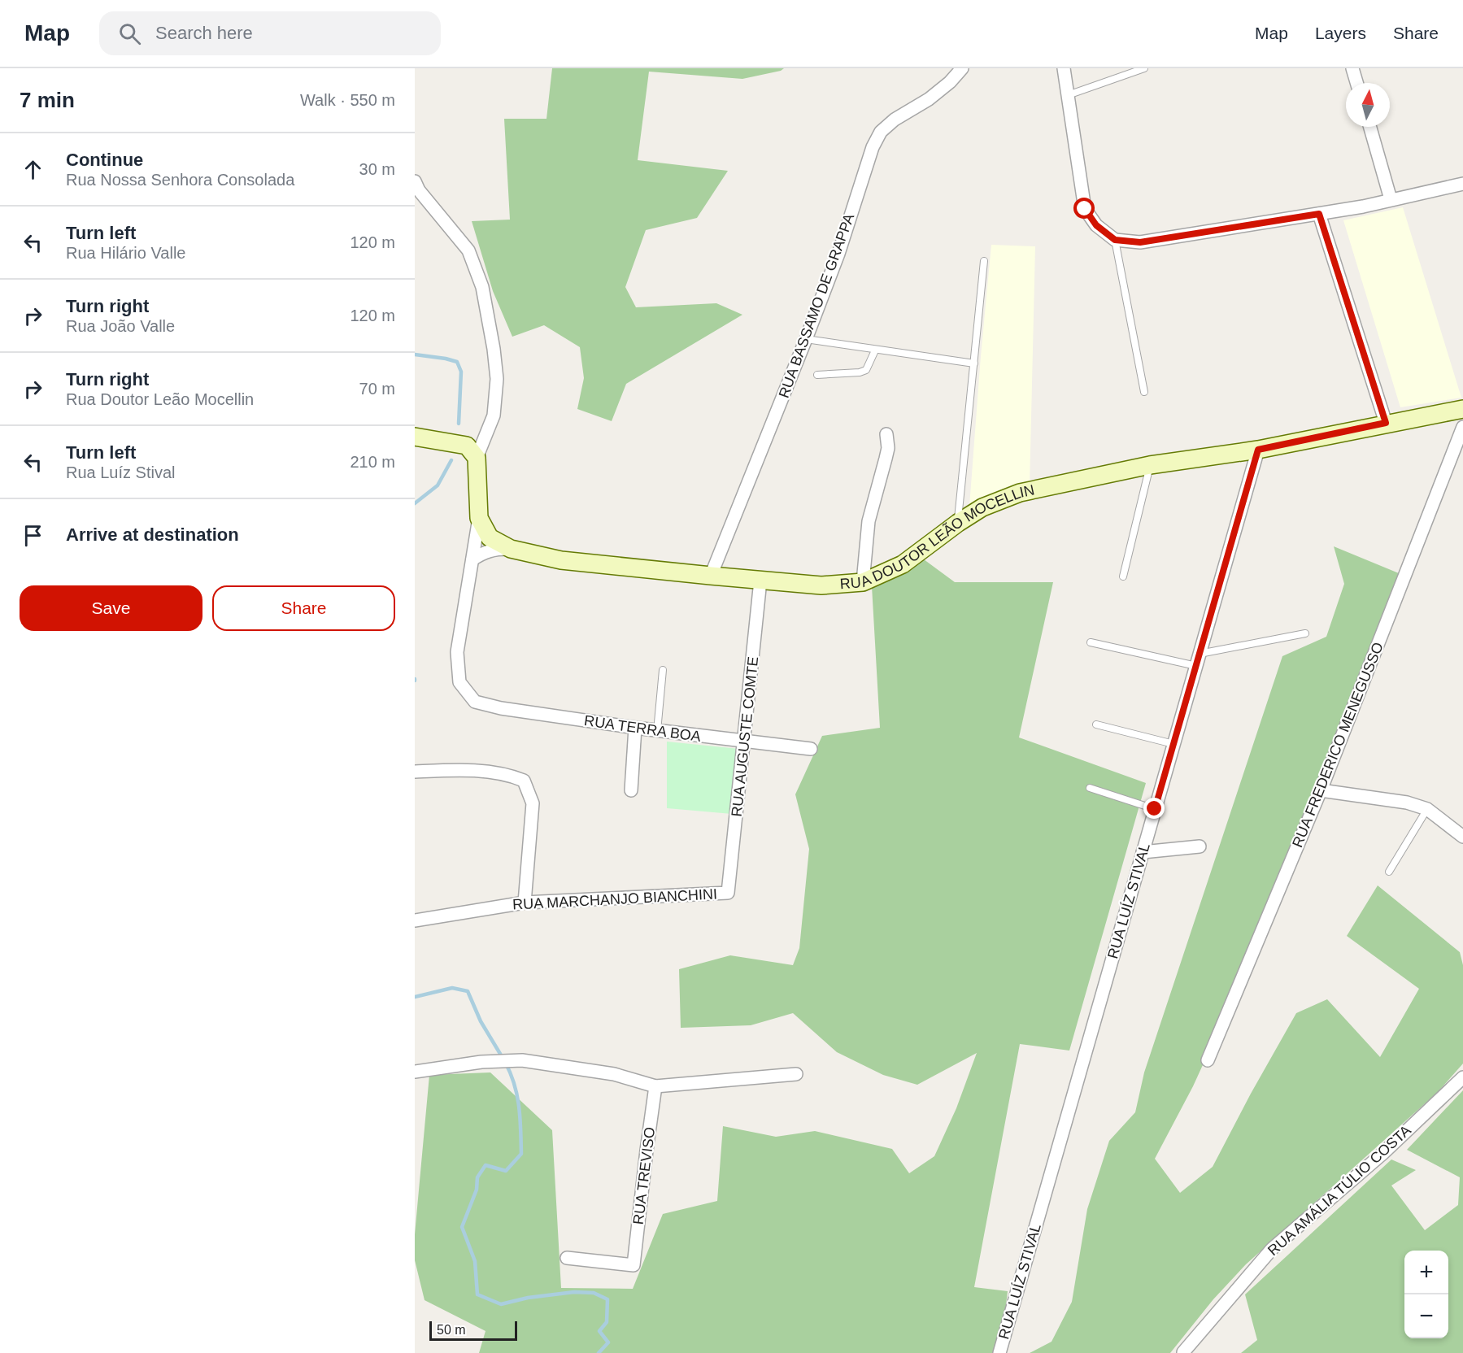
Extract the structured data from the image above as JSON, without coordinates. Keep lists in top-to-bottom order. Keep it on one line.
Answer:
{"streets":{"street":["RUA BASSAMO DE GRAPPA","RUA DOUTOR LEÃO MOCELLIN","RUA TERRA BOA","RUA AUGUSTE COMTE","RUA FREDERICO MENEGUSSO","RUA MARCHANJO BIANCHINI","RUA LUÍZ STIVAL","RUA TREVISO","RUA AMÁLIA TÚLIO COSTA"]},"crossings":[["RUA BASSAMO DE GRAPPA","RUA DOUTOR LEÃO MOCELLIN"],["RUA DOUTOR LEÃO MOCELLIN","RUA AUGUSTE COMTE"],["RUA DOUTOR LEÃO MOCELLIN","RUA LUÍZ STIVAL"],["RUA TERRA BOA","RUA AUGUSTE COMTE"],["RUA AUGUSTE COMTE","RUA MARCHANJO BIANCHINI"]],"scale_bar":"50 m","north":"top","page":{"header":"Map","search":"Search here","nav":["Map","Layers","Share"],"heading":["7 min","Walk · 550 m"],"list":[["Continue","Rua Nossa Senhora Consolada","30 m"],["Turn left","Rua Hilário Valle","120 m"],["Turn right","Rua João Valle","120 m"],["Turn right","Rua Doutor Leão Mocellin","70 m"],["Turn left","Rua Luíz Stival","210 m"],"Arrive at destination"],"buttons":["Save","Share"],"map_buttons":["+","−"],"scale":"50 m"}}
